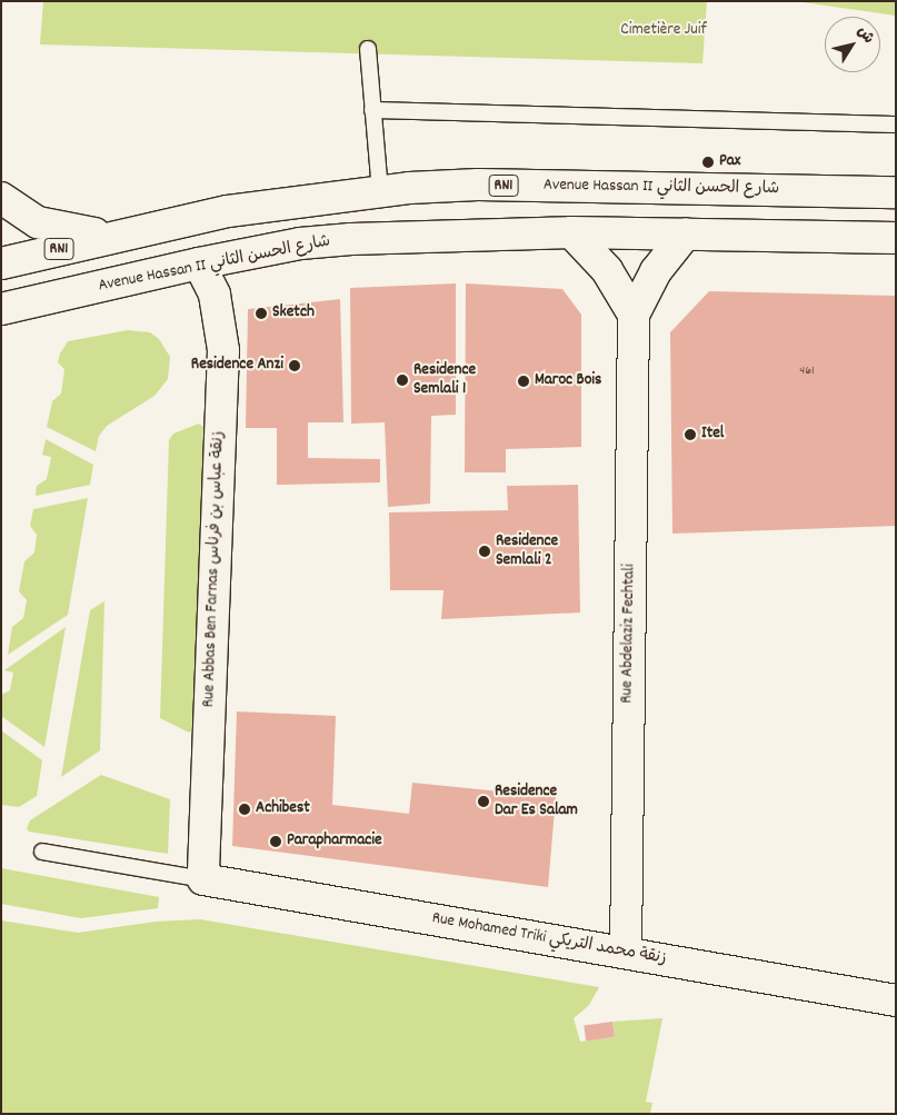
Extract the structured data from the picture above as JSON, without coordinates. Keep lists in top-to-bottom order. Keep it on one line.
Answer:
{"streets":{"street":["RN1","Avenue Hassan II شارع الحسن الثاني","Rue Abbas Ben Farnas زنقة عباس بن فرناس","Rue Abdelaziz Fechtali","Rue Mohamed Triki زنقة محمد التريكي"]},"crossings":[["Avenue Hassan II شارع الحسن الثاني","Rue Abbas Ben Farnas زنقة عباس بن فرناس"],["Rue Abbas Ben Farnas زنقة عباس بن فرناس","Rue Mohamed Triki زنقة محمد التريكي"],["Rue Abdelaziz Fechtali","Rue Mohamed Triki زنقة محمد التريكي"]],"parks":["Cimetière Juif"],"places":["Pax","Sketch","Residence Anzi","Residence Semlali 1","Maroc Bois","Itel","Residence Semlali 2","Residence Dar Es Salam","Achibest","Parapharmacie"],"house_numbers":["461"],"north":"top right"}
